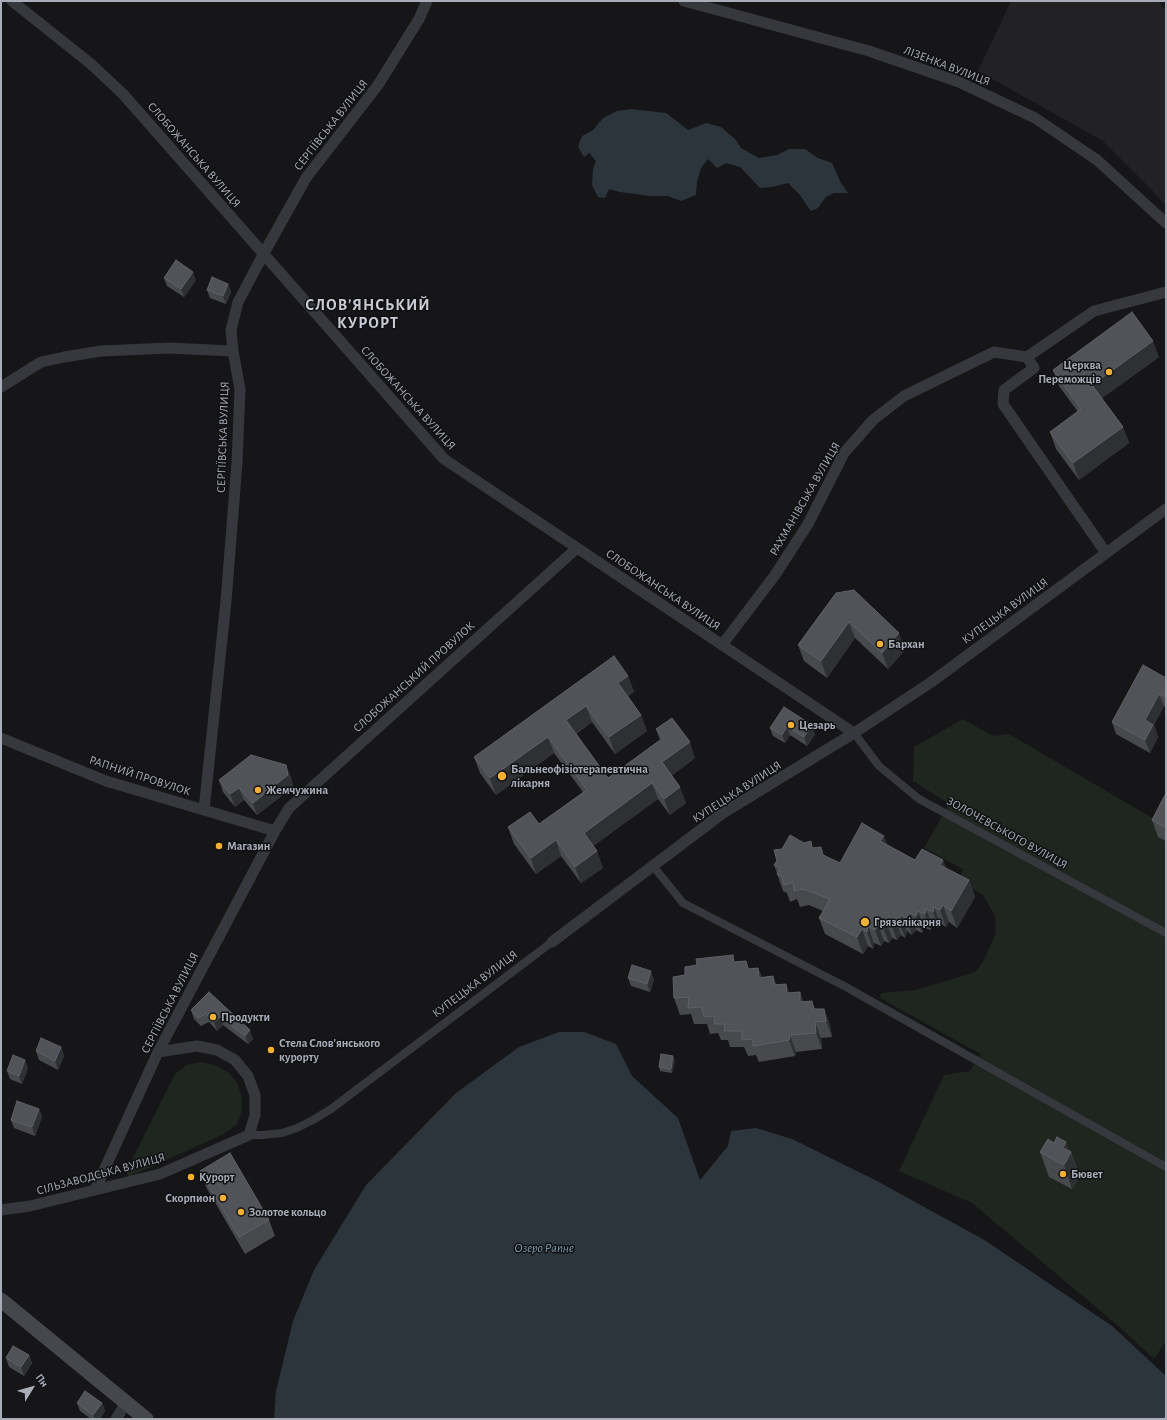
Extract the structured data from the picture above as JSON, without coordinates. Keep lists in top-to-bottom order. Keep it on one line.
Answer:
{"streets":{"street":["ЛІЗЕНКА ВУЛИЦЯ","СЕРГІЇВСЬКА ВУЛИЦЯ","СЛОБОЖАНСЬКА ВУЛИЦЯ","РАХМАНІВСЬКА ВУЛИЦЯ","КУПЕЦЬКА ВУЛИЦЯ","СЛОБОЖАНСЬКИЙ ПРОВУЛОК","РАПНИЙ ПРОВУЛОК","ЗОЛОЧЕВСЬКОГО ВУЛИЦЯ","СІЛЬЗАВОДСЬКА ВУЛИЦЯ"]},"crossings":[["СЕРГІЇВСЬКА ВУЛИЦЯ","СЛОБОЖАНСЬКА ВУЛИЦЯ"],["СЕРГІЇВСЬКА ВУЛИЦЯ","СЛОБОЖАНСЬКИЙ ПРОВУЛОК"],["СЕРГІЇВСЬКА ВУЛИЦЯ","РАПНИЙ ПРОВУЛОК"],["СЕРГІЇВСЬКА ВУЛИЦЯ","СІЛЬЗАВОДСЬКА ВУЛИЦЯ"],["СЛОБОЖАНСЬКА ВУЛИЦЯ","РАХМАНІВСЬКА ВУЛИЦЯ"],["СЛОБОЖАНСЬКА ВУЛИЦЯ","КУПЕЦЬКА ВУЛИЦЯ"],["СЛОБОЖАНСЬКА ВУЛИЦЯ","СЛОБОЖАНСЬКИЙ ПРОВУЛОК"],["СЛОБОЖАНСЬКА ВУЛИЦЯ","ЗОЛОЧЕВСЬКОГО ВУЛИЦЯ"],["КУПЕЦЬКА ВУЛИЦЯ","ЗОЛОЧЕВСЬКОГО ВУЛИЦЯ"],["КУПЕЦЬКА ВУЛИЦЯ","СІЛЬЗАВОДСЬКА ВУЛИЦЯ"],["СЛОБОЖАНСЬКИЙ ПРОВУЛОК","РАПНИЙ ПРОВУЛОК"]],"districts":["СЛОВ’ЯНСЬКИЙ КУРОРТ"],"water":["Озеро Рапне"],"places":["Церква Переможців","Бархан","Цезарь","Бальнеофізіотерапевтична лікарня","Жемчужина","Магазин","Грязелікарня","Продукти","Стела Слов'янського курорту","Бювет","Курорт","Скорпион","Золотое кольцо"],"north":"top right"}
